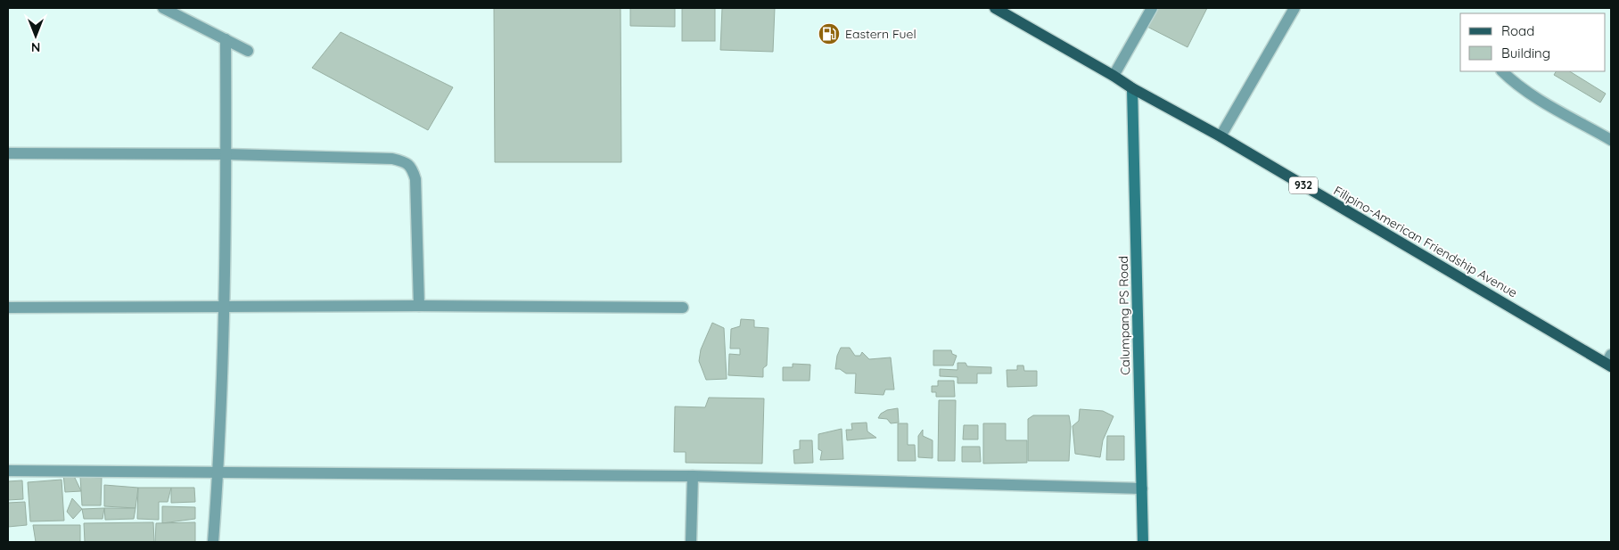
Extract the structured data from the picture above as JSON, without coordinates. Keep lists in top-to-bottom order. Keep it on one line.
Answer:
{"streets":{"main road":["932","Filipino-American Friendship Avenue"],"street":["Calumpang PS Road"]},"crossings":[["Filipino-American Friendship Avenue","Calumpang PS Road"]],"places":{"fuel station":["Eastern Fuel"]},"legend":["Road","Building"],"north":"bottom"}
